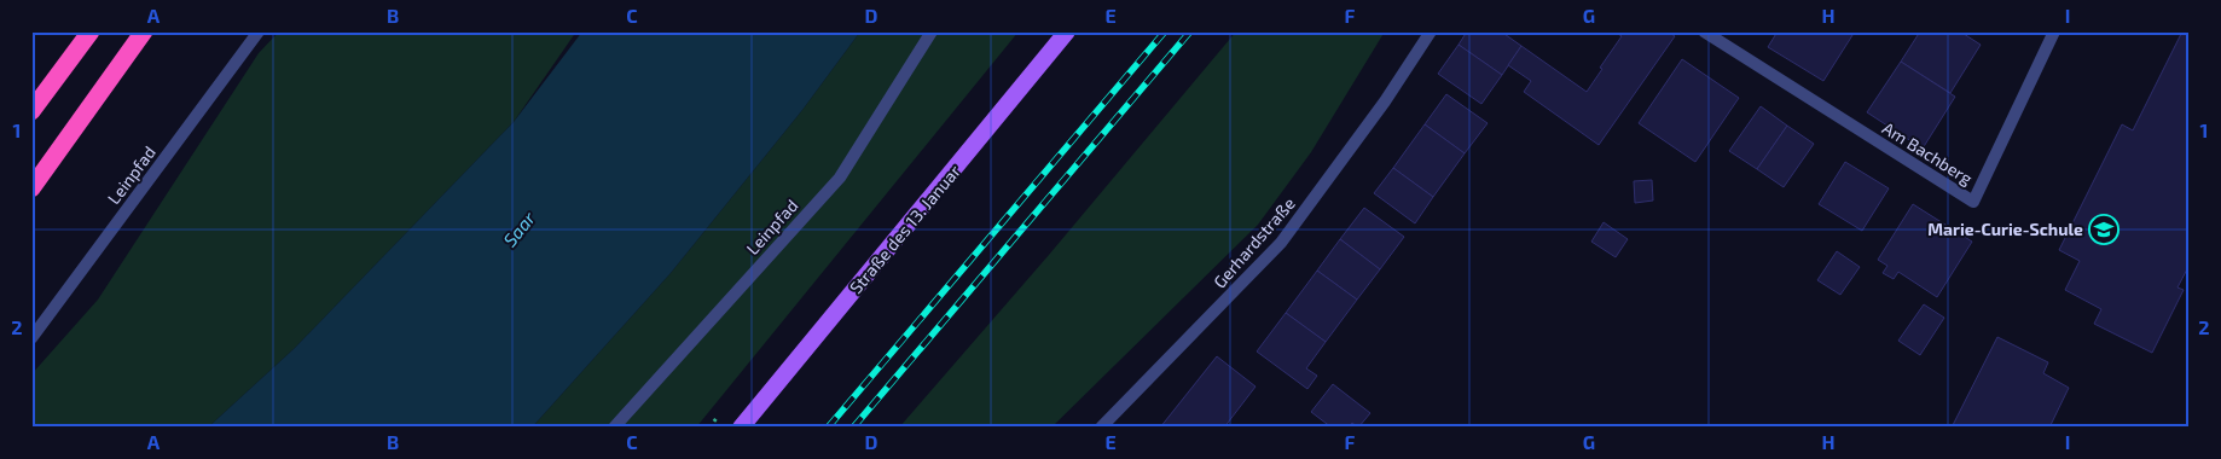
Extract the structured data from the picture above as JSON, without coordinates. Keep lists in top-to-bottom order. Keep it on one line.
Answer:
{"streets":{"main road":["Straße des 13. Januar"],"street":["Am Bachberg","Leinpfad","Gerhardstraße"]},"water":["Saar"],"places":{"school or university":["Marie-Curie-Schule"]},"grid":{"columns":["A","B","C","D","E","F","G","H","I"],"rows":["1","2"]}}
